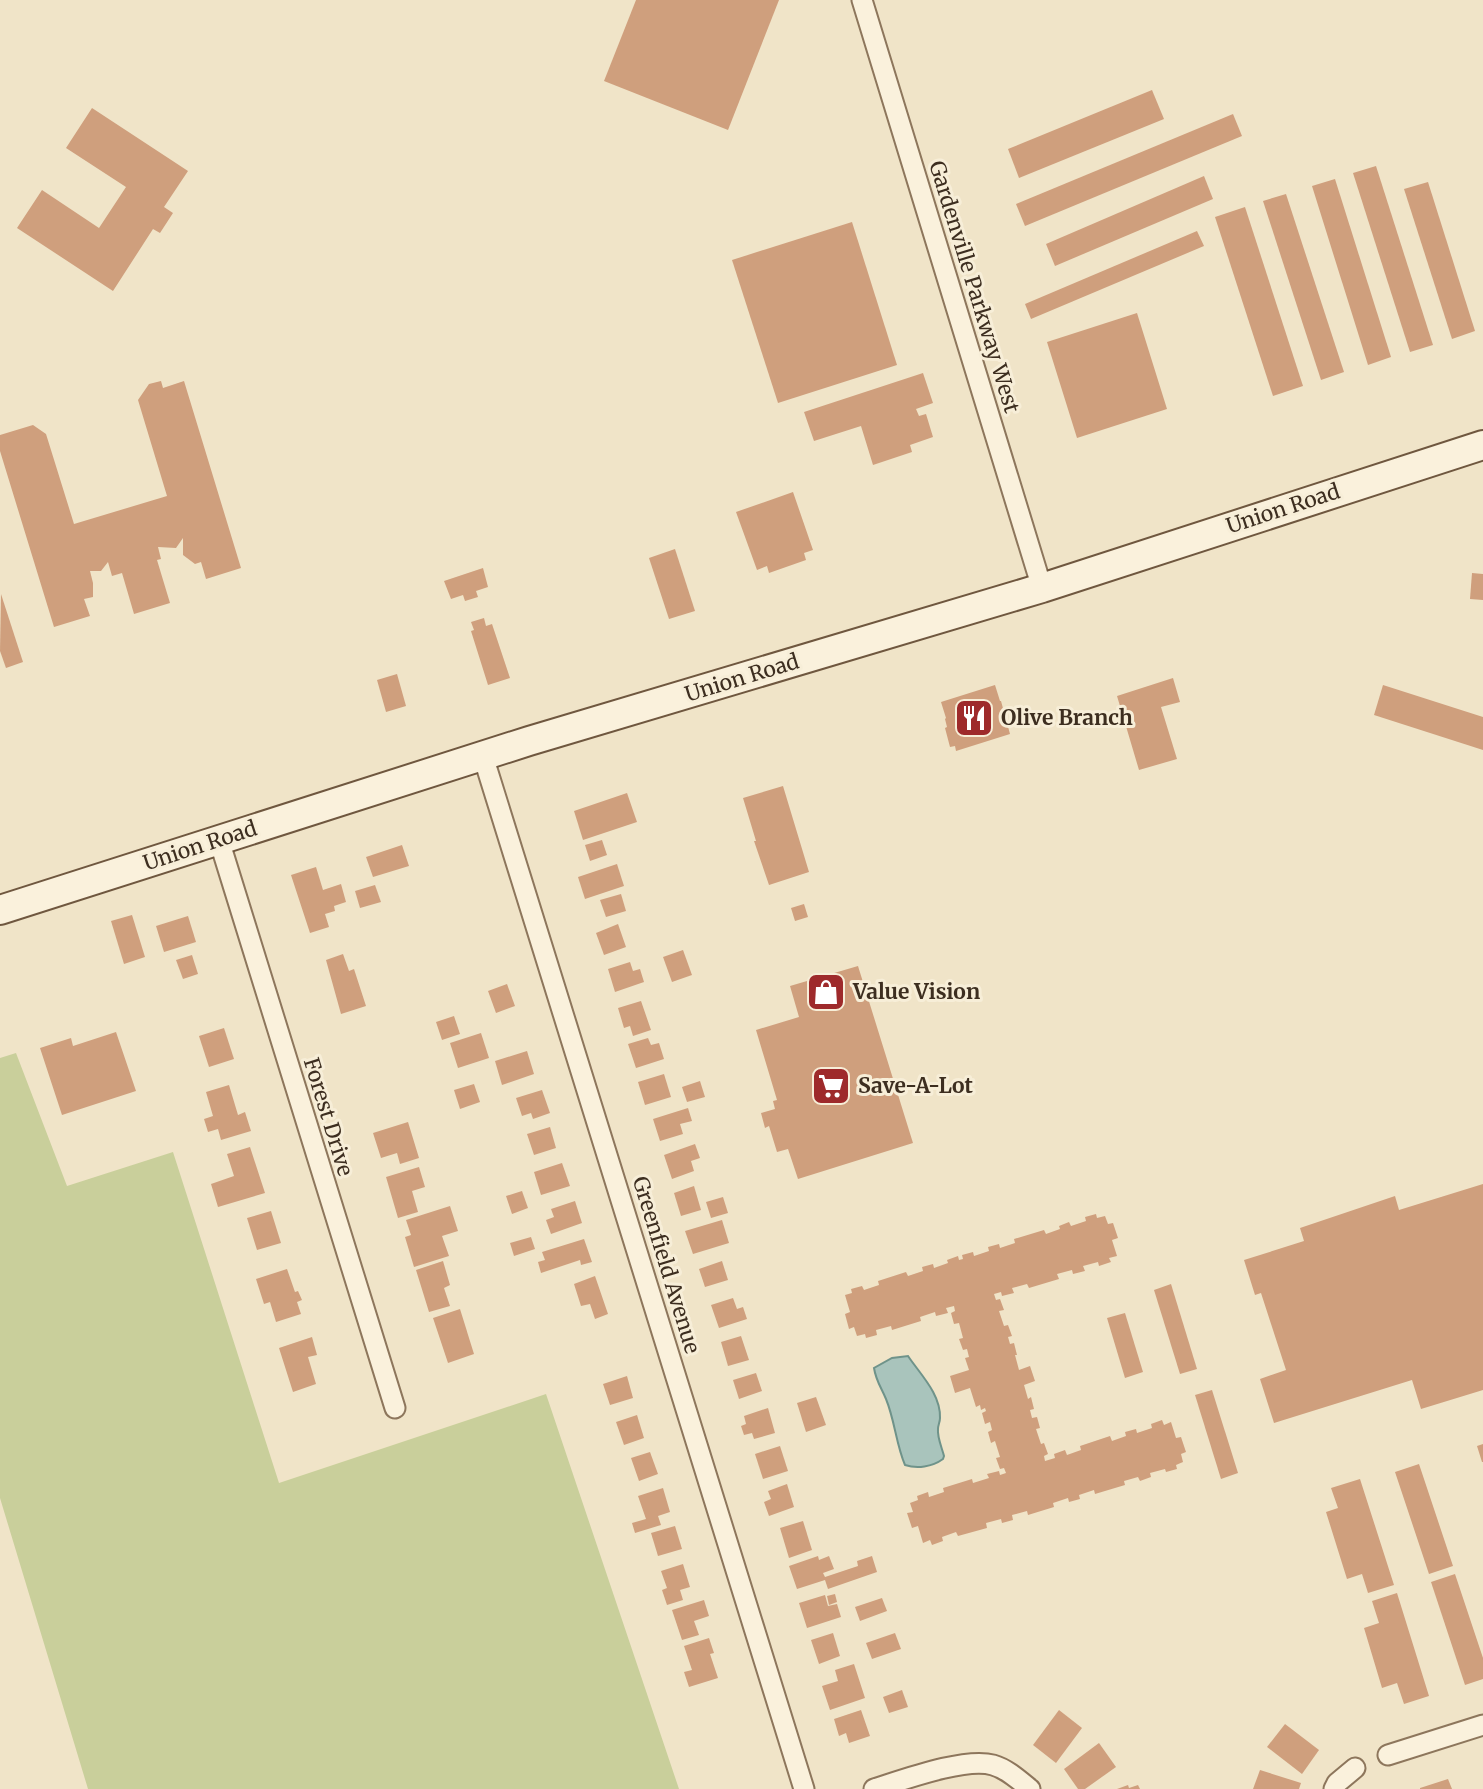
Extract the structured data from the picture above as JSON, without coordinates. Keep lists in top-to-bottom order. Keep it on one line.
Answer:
{"streets":{"main road":["Union Road"],"street":["Gardenville Parkway West","Forest Drive","Greenfield Avenue"]},"crossings":[["Gardenville Parkway West","Union Road"],["Union Road","Forest Drive"],["Union Road","Greenfield Avenue"]],"places":{"restaurant":["Olive Branch"],"shop":["Value Vision"],"supermarket":["Save-A-Lot"]}}
